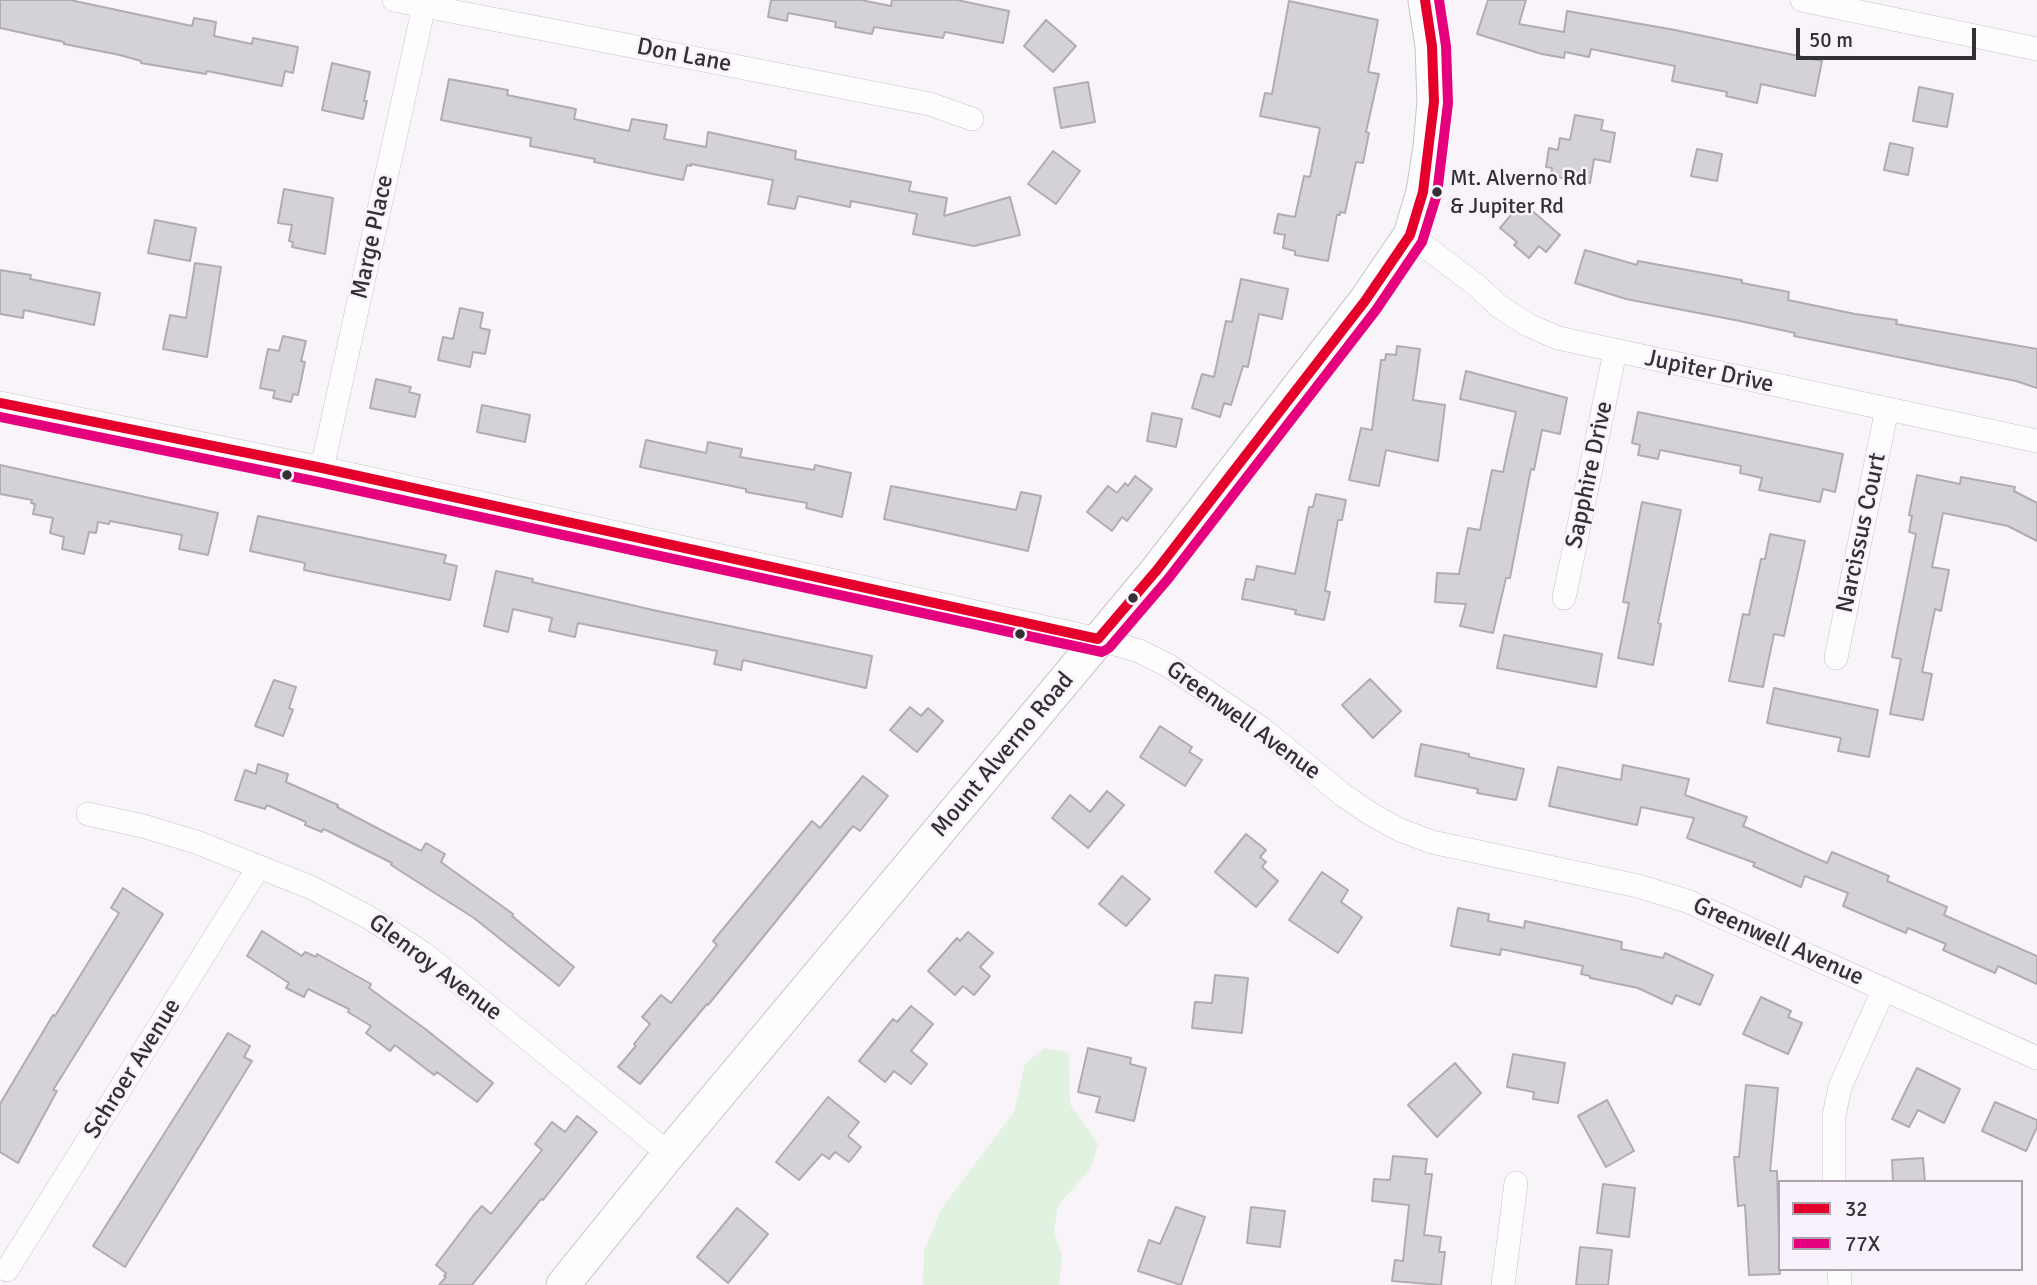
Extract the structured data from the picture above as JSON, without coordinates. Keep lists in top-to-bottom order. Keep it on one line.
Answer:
{"streets":{"street":["Don Lane","Marge Place","Jupiter Drive","Sapphire Drive","Narcissus Court","Greenwell Avenue","Mount Alverno Road","Glenroy Avenue","Schroer Avenue"]},"crossings":[["Don Lane","Marge Place"],["Marge Place","Greenwell Avenue"],["Jupiter Drive","Sapphire Drive"],["Jupiter Drive","Narcissus Court"],["Jupiter Drive","Mount Alverno Road"],["Greenwell Avenue","Mount Alverno Road"],["Mount Alverno Road","Glenroy Avenue"],["Glenroy Avenue","Schroer Avenue"]],"places":["Mt. Alverno Rd & Jupiter Rd"],"lines":["transit line 32","transit line 77X"],"legend":["32","77X"],"scale_bar":"50 m"}
